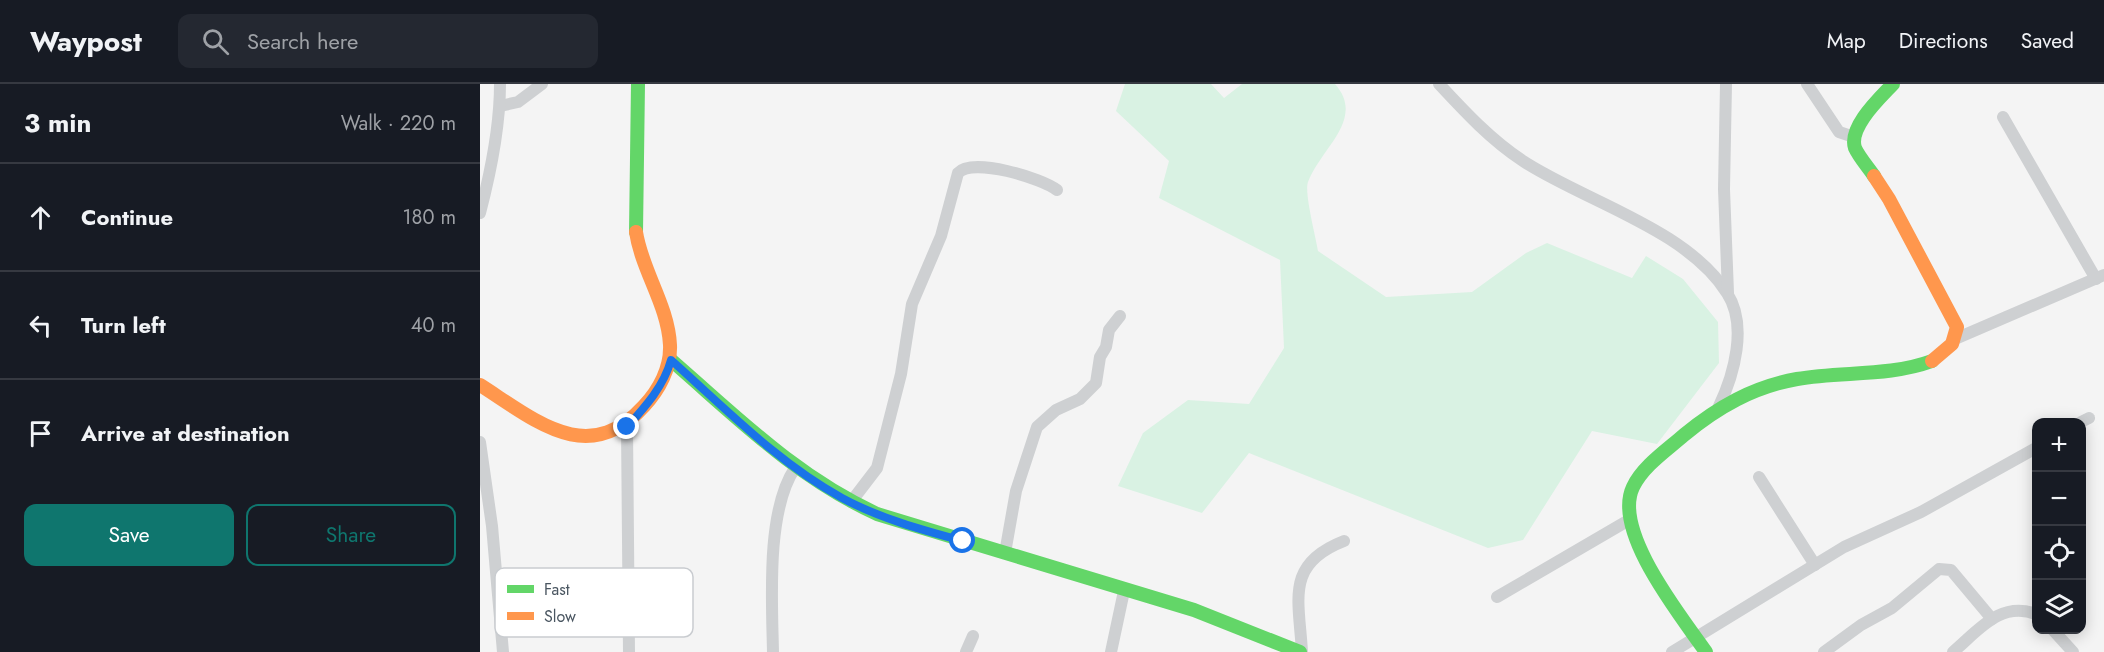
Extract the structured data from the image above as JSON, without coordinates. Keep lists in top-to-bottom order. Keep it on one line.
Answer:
{"legend":["Fast","Slow"],"page":{"header":"Waypost","search":"Search here","nav":["Map","Directions","Saved"],"heading":["3 min","Walk · 220 m"],"list":[["Continue","180 m"],["Turn left","40 m"],"Arrive at destination"],"map_buttons":["+","−"],"buttons":["Save","Share"]}}
